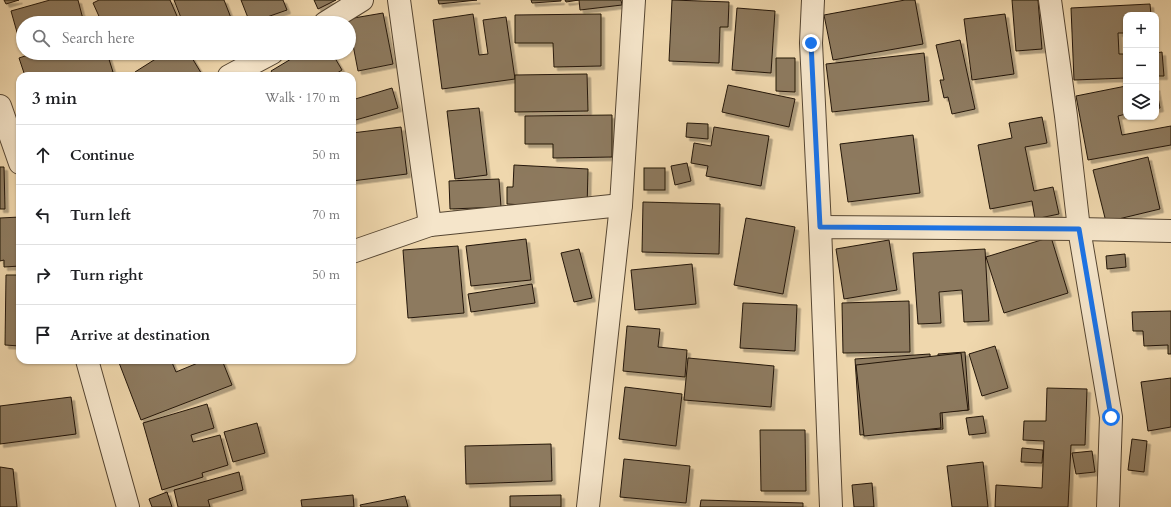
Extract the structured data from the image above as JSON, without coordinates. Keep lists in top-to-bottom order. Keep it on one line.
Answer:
{"page":{"map_buttons":["+","−"],"search":"Search here","heading":["3 min","Walk · 170 m"],"list":[["Continue","50 m"],["Turn left","70 m"],["Turn right","50 m"],"Arrive at destination"]}}
